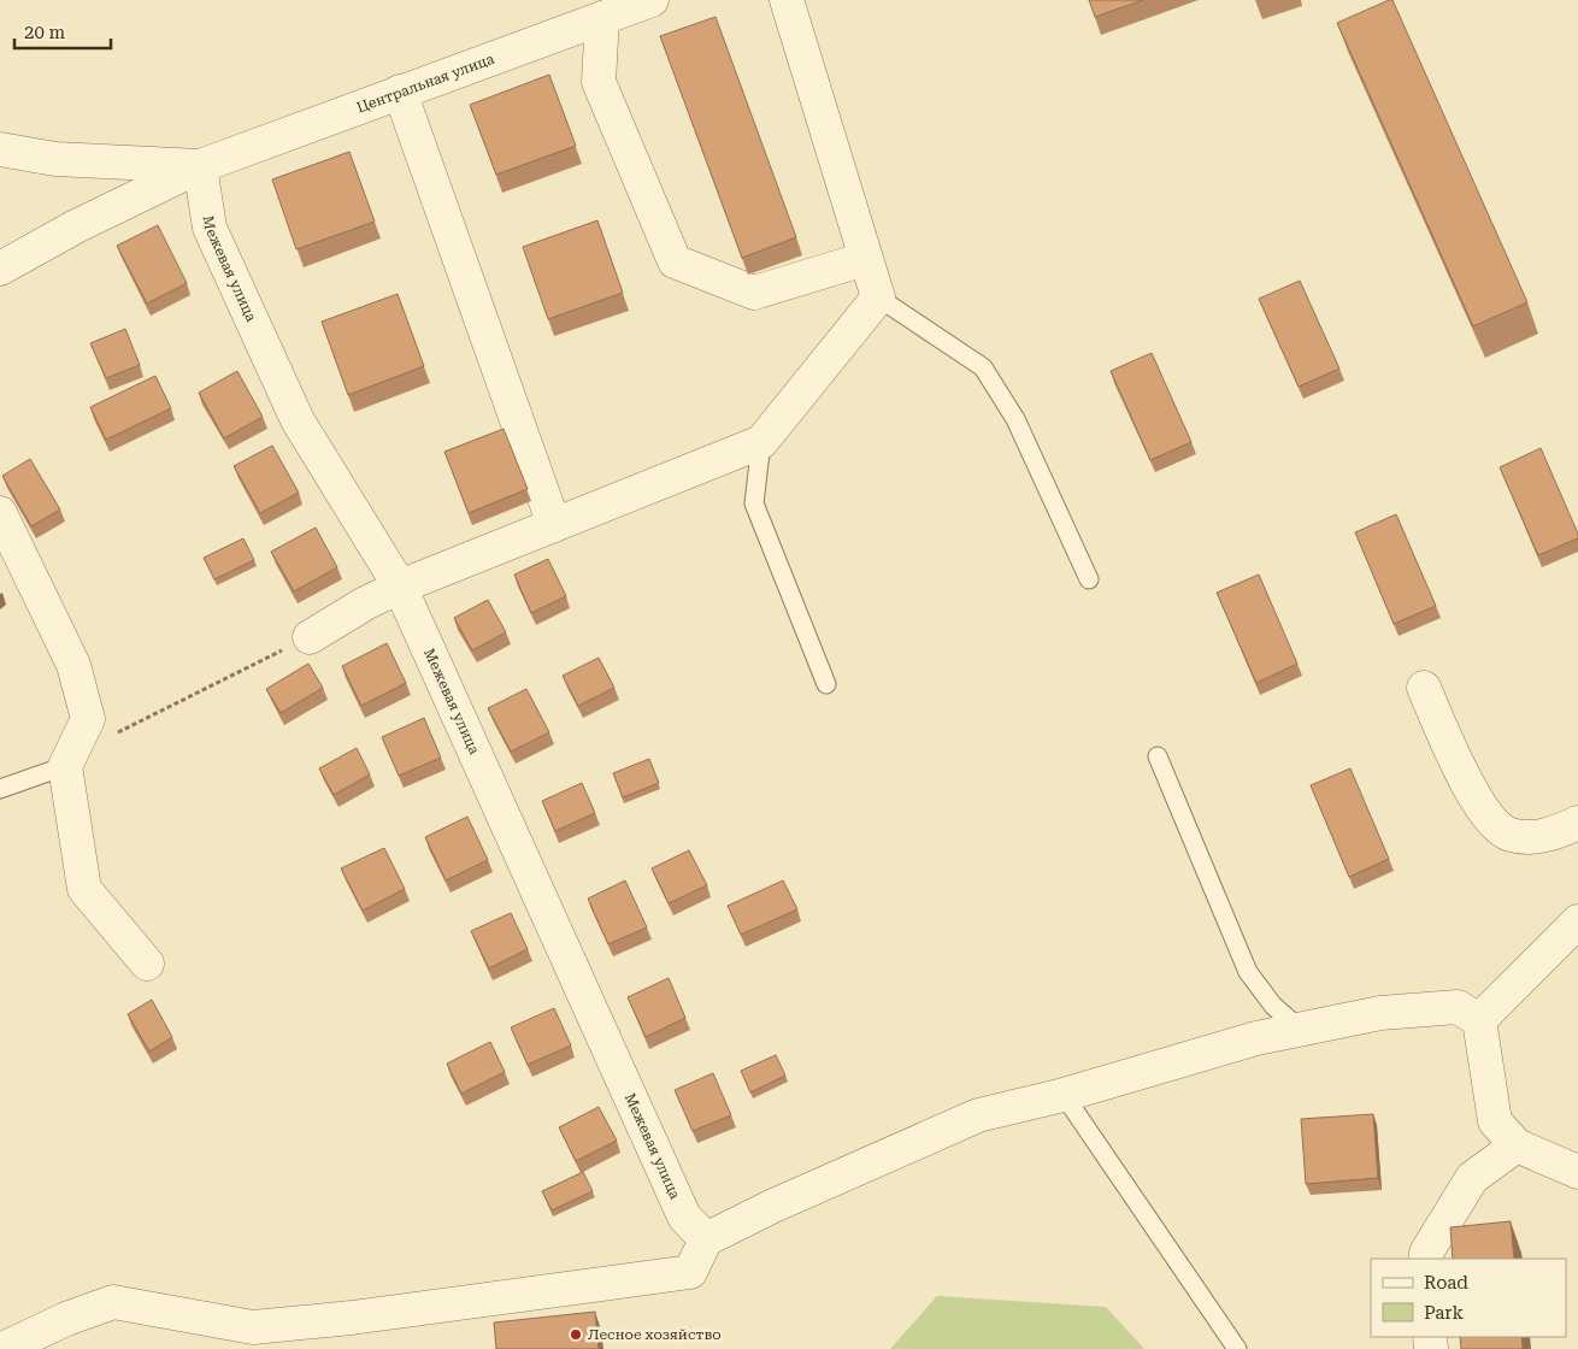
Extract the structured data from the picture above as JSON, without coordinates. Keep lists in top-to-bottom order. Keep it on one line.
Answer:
{"streets":{"street":["Центральная улица","Межевая улица"]},"crossings":[["Центральная улица","Межевая улица"]],"places":["Лесное хозяйство"],"legend":["Road","Park"],"scale_bar":"20 m"}
